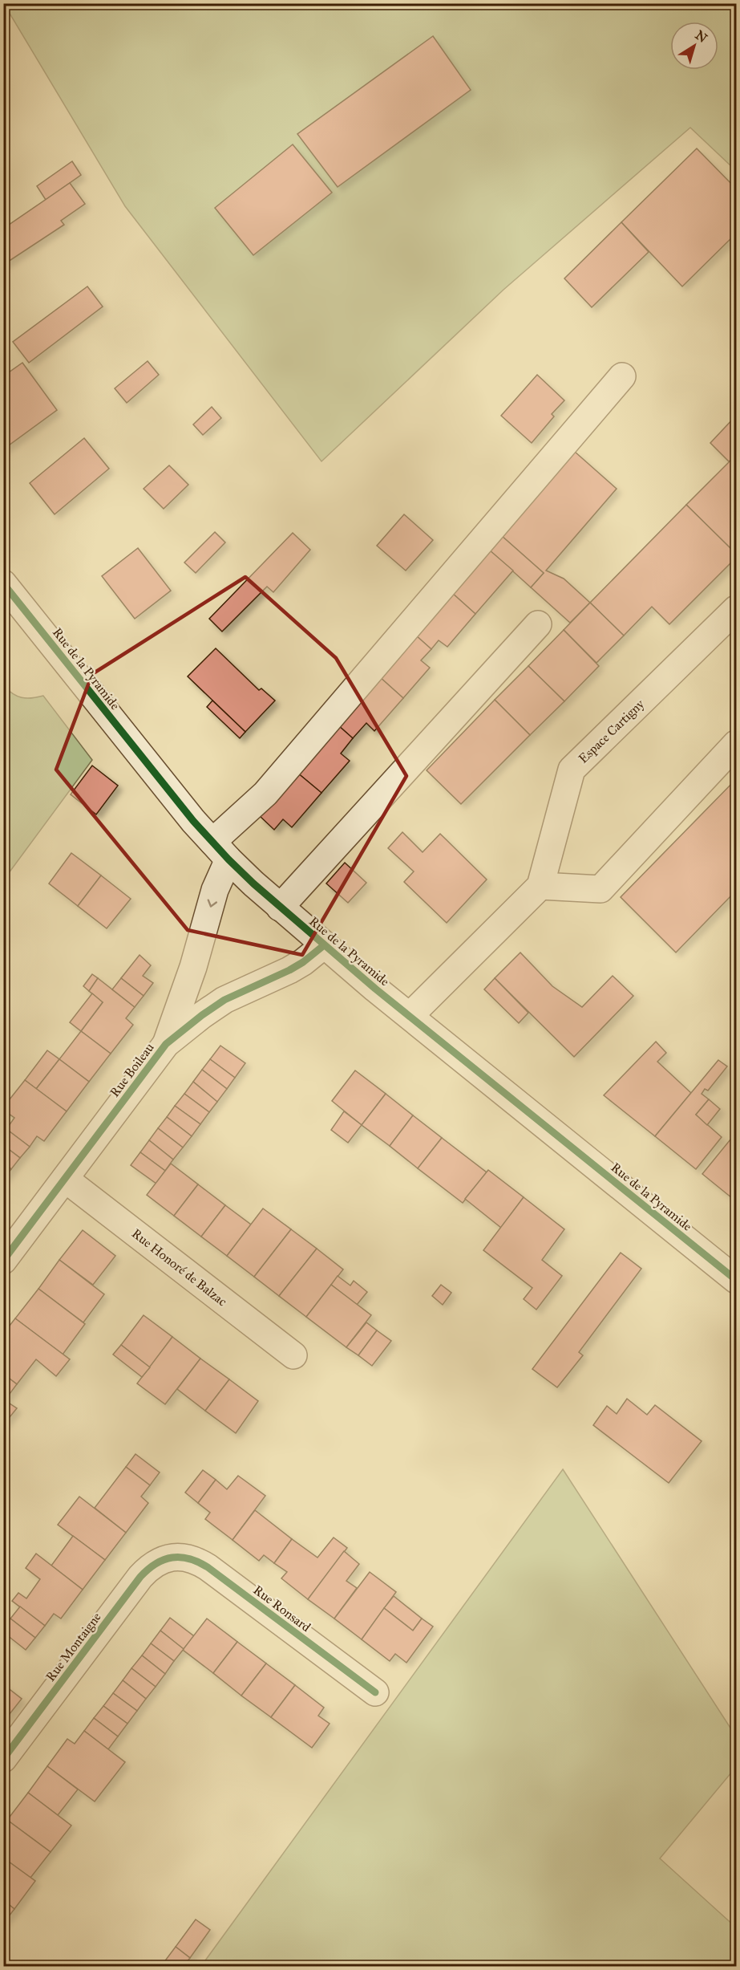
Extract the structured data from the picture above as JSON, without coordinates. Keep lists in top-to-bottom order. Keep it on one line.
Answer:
{"streets":{"street":["Rue de la Pyramide","Espace Cartigny","Rue Boileau","Rue Honoré de Balzac","Rue Ronsard","Rue Montaigne"]},"crossings":[["Rue de la Pyramide","Rue Boileau"],["Rue Boileau","Rue Honoré de Balzac"],["Rue Ronsard","Rue Montaigne"]],"north":"top right"}
